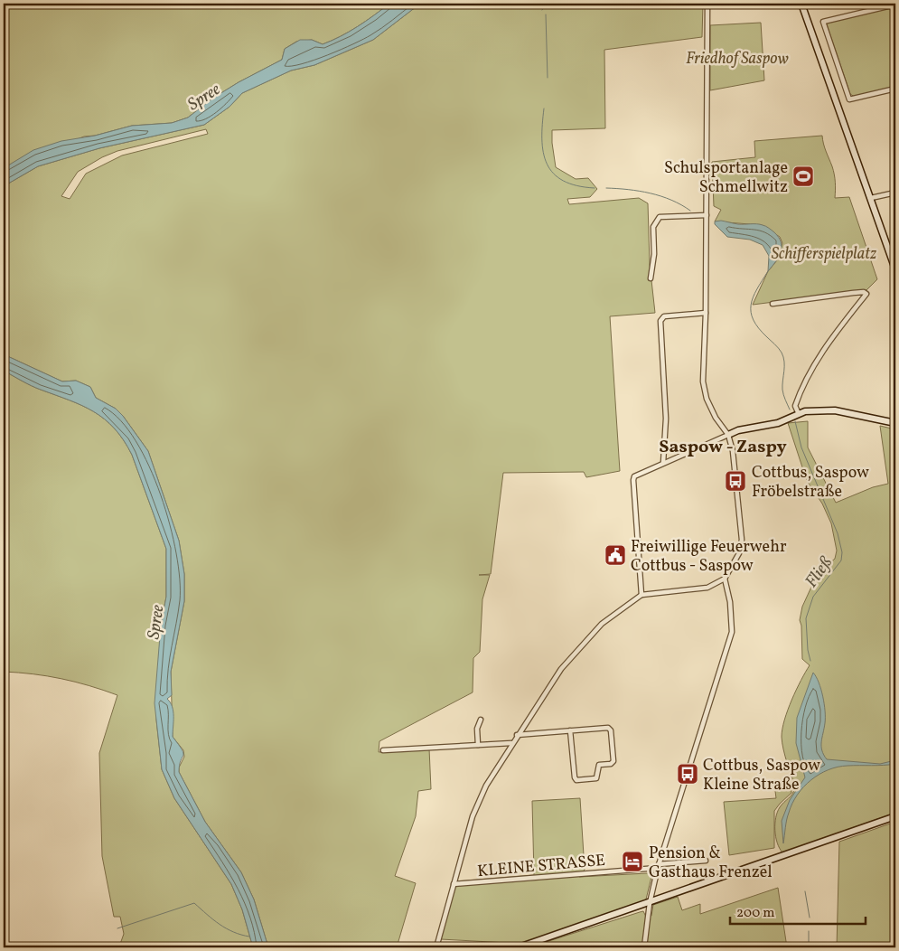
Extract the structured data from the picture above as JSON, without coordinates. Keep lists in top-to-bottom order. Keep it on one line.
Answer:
{"streets":{"street":["KLEINE STRASSE"]},"districts":["Saspow - Zaspy"],"water":["Spree","Fließ"],"parks":["Friedhof Saspow","Schifferspielplatz"],"places":{"sports":["Schulsportanlage Schmellwitz"],"bus stop":["Cottbus, Saspow Fröbelstraße","Cottbus, Saspow Kleine Straße"],"public building":["Freiwillige Feuerwehr Cottbus - Saspow"],"hotel":["Pension & Gasthaus Frenzel"]},"scale_bar":"200 m"}
